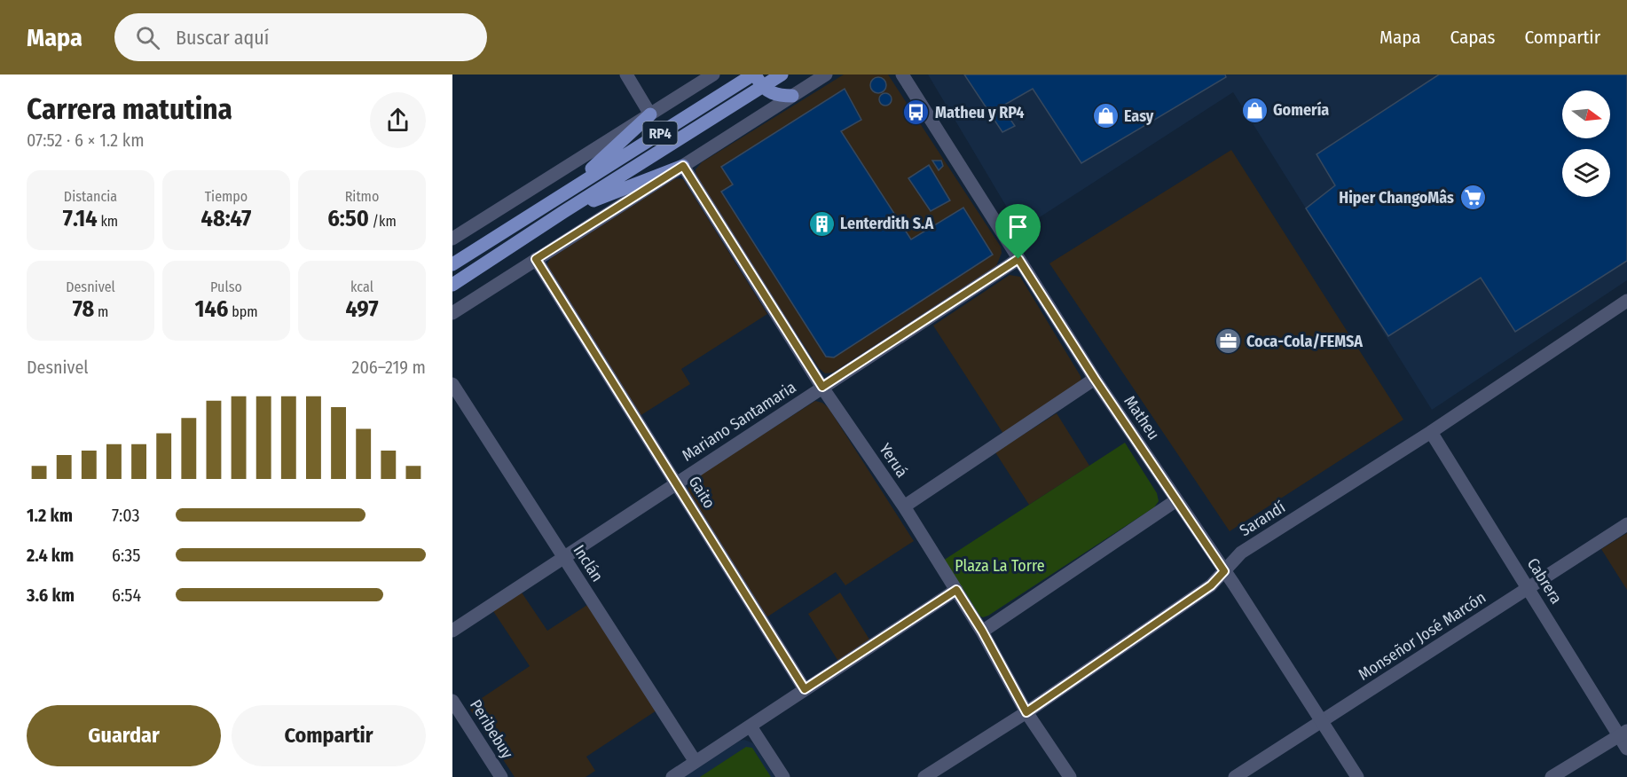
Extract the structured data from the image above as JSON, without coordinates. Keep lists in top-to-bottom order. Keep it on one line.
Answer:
{"streets":{"main road":["RP4"],"street":["Matheu","Mariano Santamaria","Yeruá","Gaito","Sarandí","Inclán","Cabrera","Monseñor José Marcón","Peribebuy"]},"crossings":[["Matheu","Mariano Santamaria"],["Matheu","Sarandí"],["Matheu","Monseñor José Marcón"],["Mariano Santamaria","Yeruá"],["Mariano Santamaria","Gaito"],["Mariano Santamaria","Inclán"],["Yeruá","Sarandí"],["Sarandí","Cabrera"],["Cabrera","Monseñor José Marcón"]],"parks":["Plaza La Torre"],"places":{"shop":["Gomería","Easy"],"bus stop":["Matheu y RP4"],"supermarket":["Hiper ChangoMâs"],"building":["Lenterdith S.A"],"office":["Coca-Cola/FEMSA"]},"north":"right","page":{"header":"Mapa","search":"Buscar aquí","nav":["Mapa","Capas","Compartir"],"heading":["Carrera matutina","07:52 · 6 × 1.2 km"],"stats":[["Distancia","7.14 km"],["Tiempo","48:47"],["Ritmo","6:50 /km"],["Desnivel","78 m"],["Pulso","146 bpm"],["kcal","497"]],"chart":["Desnivel","206–219 m"],"list":[{"name":"1.2 km","note":"7:03"},{"name":"2.4 km","note":"6:35"},{"name":"3.6 km","note":"6:54"}],"buttons":["Guardar","Compartir"]}}
